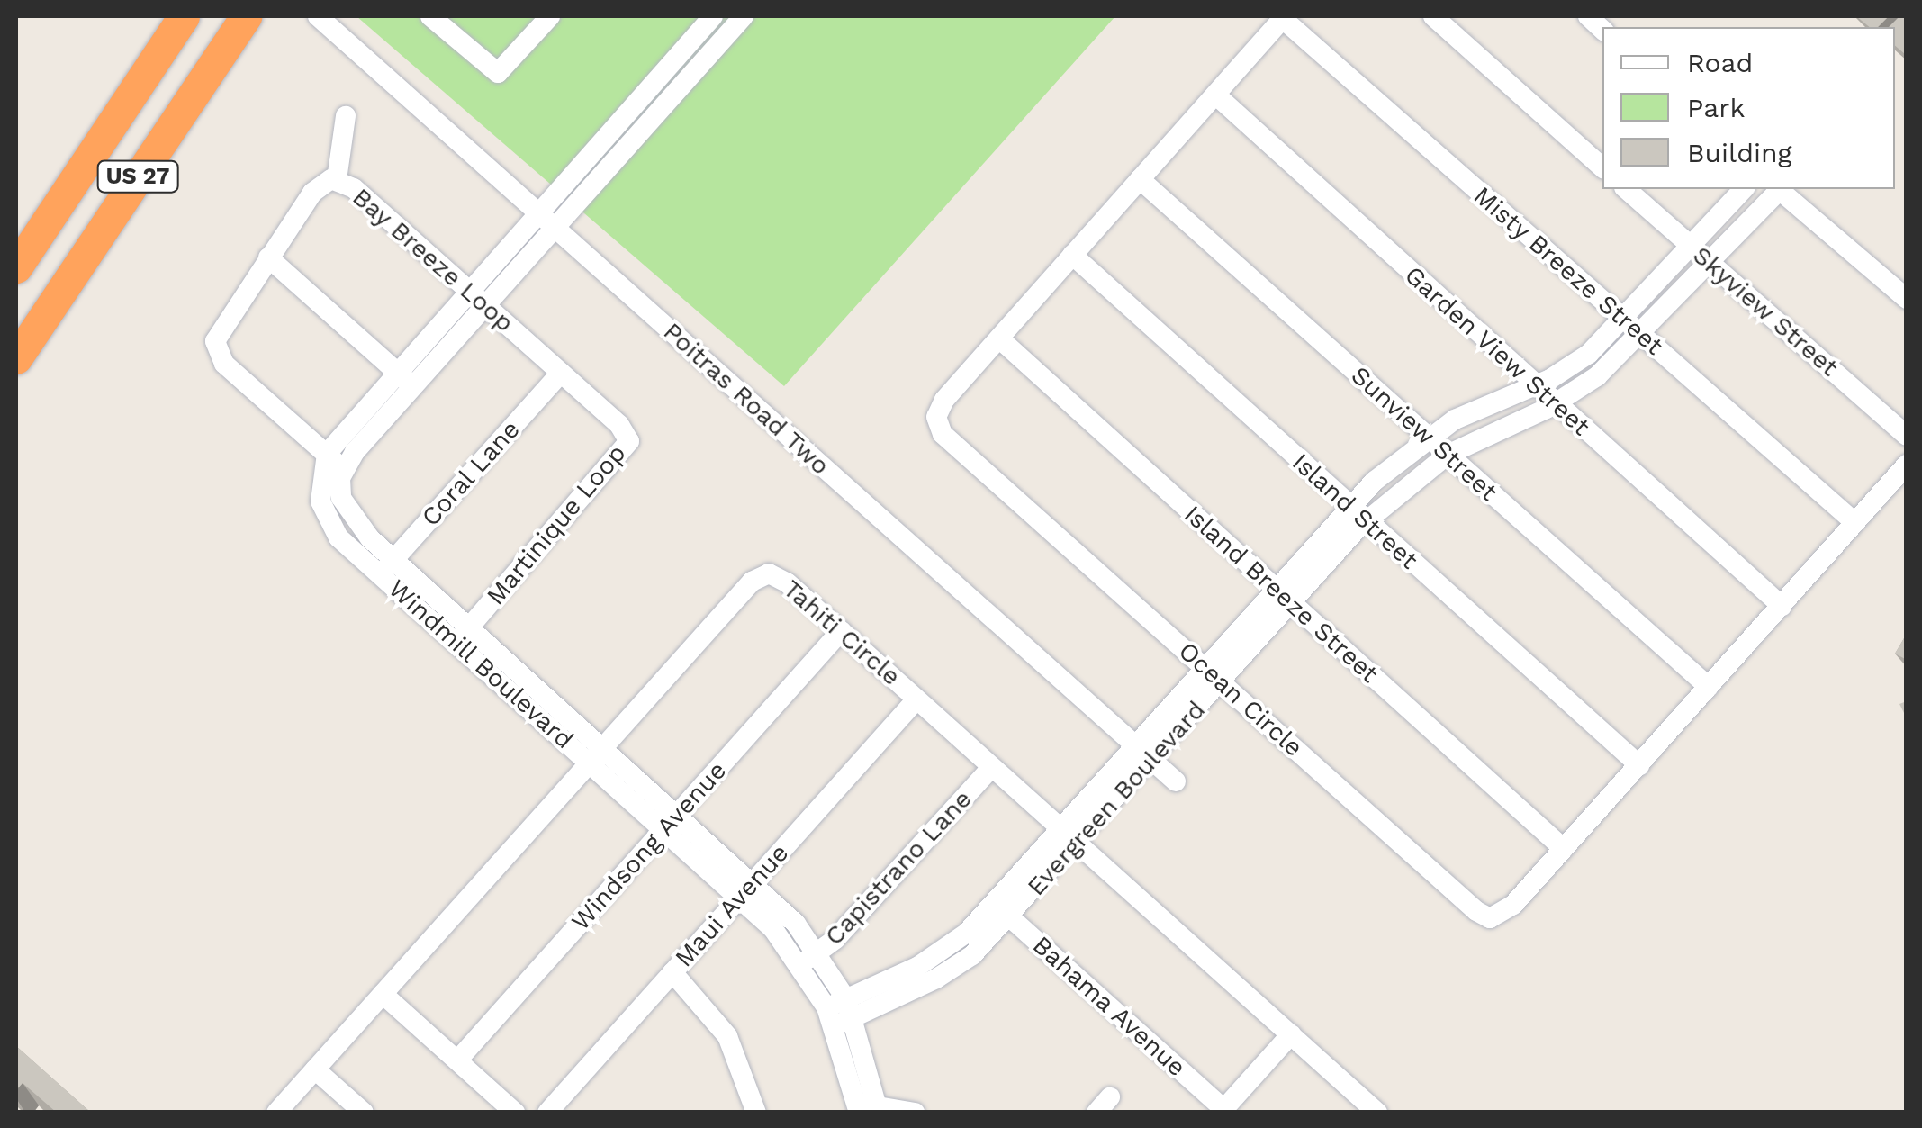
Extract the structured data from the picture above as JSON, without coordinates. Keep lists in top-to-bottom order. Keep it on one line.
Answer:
{"streets":{"highway":["US 27"],"street":["Bay Breeze Loop","Misty Breeze Street","Skyview Street","Garden View Street","Poitras Road Two","Sunview Street","Coral Lane","Island Street","Martinique Loop","Island Breeze Street","Tahiti Circle","Windmill Boulevard","Ocean Circle","Evergreen Boulevard","Windsong Avenue","Capistrano Lane","Maui Avenue","Bahama Avenue"]},"crossings":[["Bay Breeze Loop","Coral Lane"],["Bay Breeze Loop","Martinique Loop"],["Bay Breeze Loop","Windmill Boulevard"],["Misty Breeze Street","Ocean Circle"],["Misty Breeze Street","Evergreen Boulevard"],["Skyview Street","Evergreen Boulevard"],["Garden View Street","Ocean Circle"],["Garden View Street","Evergreen Boulevard"],["Poitras Road Two","Evergreen Boulevard"],["Sunview Street","Ocean Circle"],["Sunview Street","Evergreen Boulevard"],["Coral Lane","Martinique Loop"],["Coral Lane","Windmill Boulevard"],["Island Street","Ocean Circle"],["Island Street","Evergreen Boulevard"],["Martinique Loop","Windmill Boulevard"],["Island Breeze Street","Ocean Circle"],["Island Breeze Street","Evergreen Boulevard"],["Tahiti Circle","Windmill Boulevard"],["Tahiti Circle","Evergreen Boulevard"],["Tahiti Circle","Windsong Avenue"],["Tahiti Circle","Capistrano Lane"],["Tahiti Circle","Maui Avenue"],["Windmill Boulevard","Evergreen Boulevard"],["Windmill Boulevard","Windsong Avenue"],["Windmill Boulevard","Capistrano Lane"],["Windmill Boulevard","Maui Avenue"],["Ocean Circle","Evergreen Boulevard"],["Evergreen Boulevard","Bahama Avenue"]],"legend":["Road","Park","Building"]}
